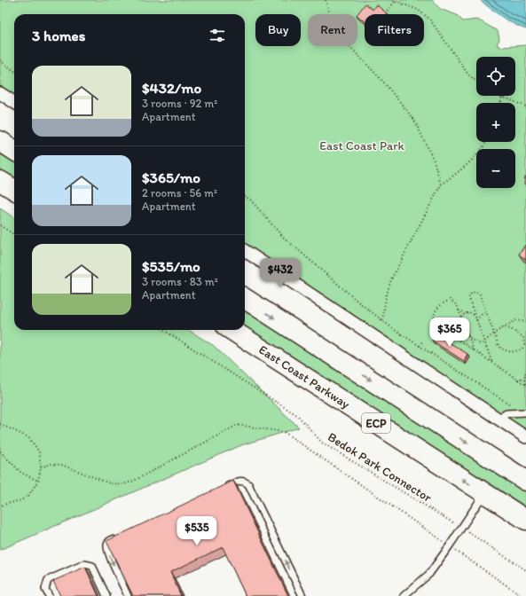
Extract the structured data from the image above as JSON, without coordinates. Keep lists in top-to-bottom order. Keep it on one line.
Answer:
{"streets":{"highway":["East Coast Parkway","ECP"],"path":["Bedok Park Connector"]},"parks":["East Coast Park"],"page":{"chip":["Buy","Rent","Filters"],"heading":"3 homes","map_buttons":["+","−"],"list":[{"name":"$432/mo","note":"3 rooms · 92 m² · Apartment"},{"name":"$365/mo","note":"2 rooms · 56 m² · Apartment"},{"name":"$535/mo","note":"3 rooms · 83 m² · Apartment"}],"price":["$432","$365","$535"]}}
